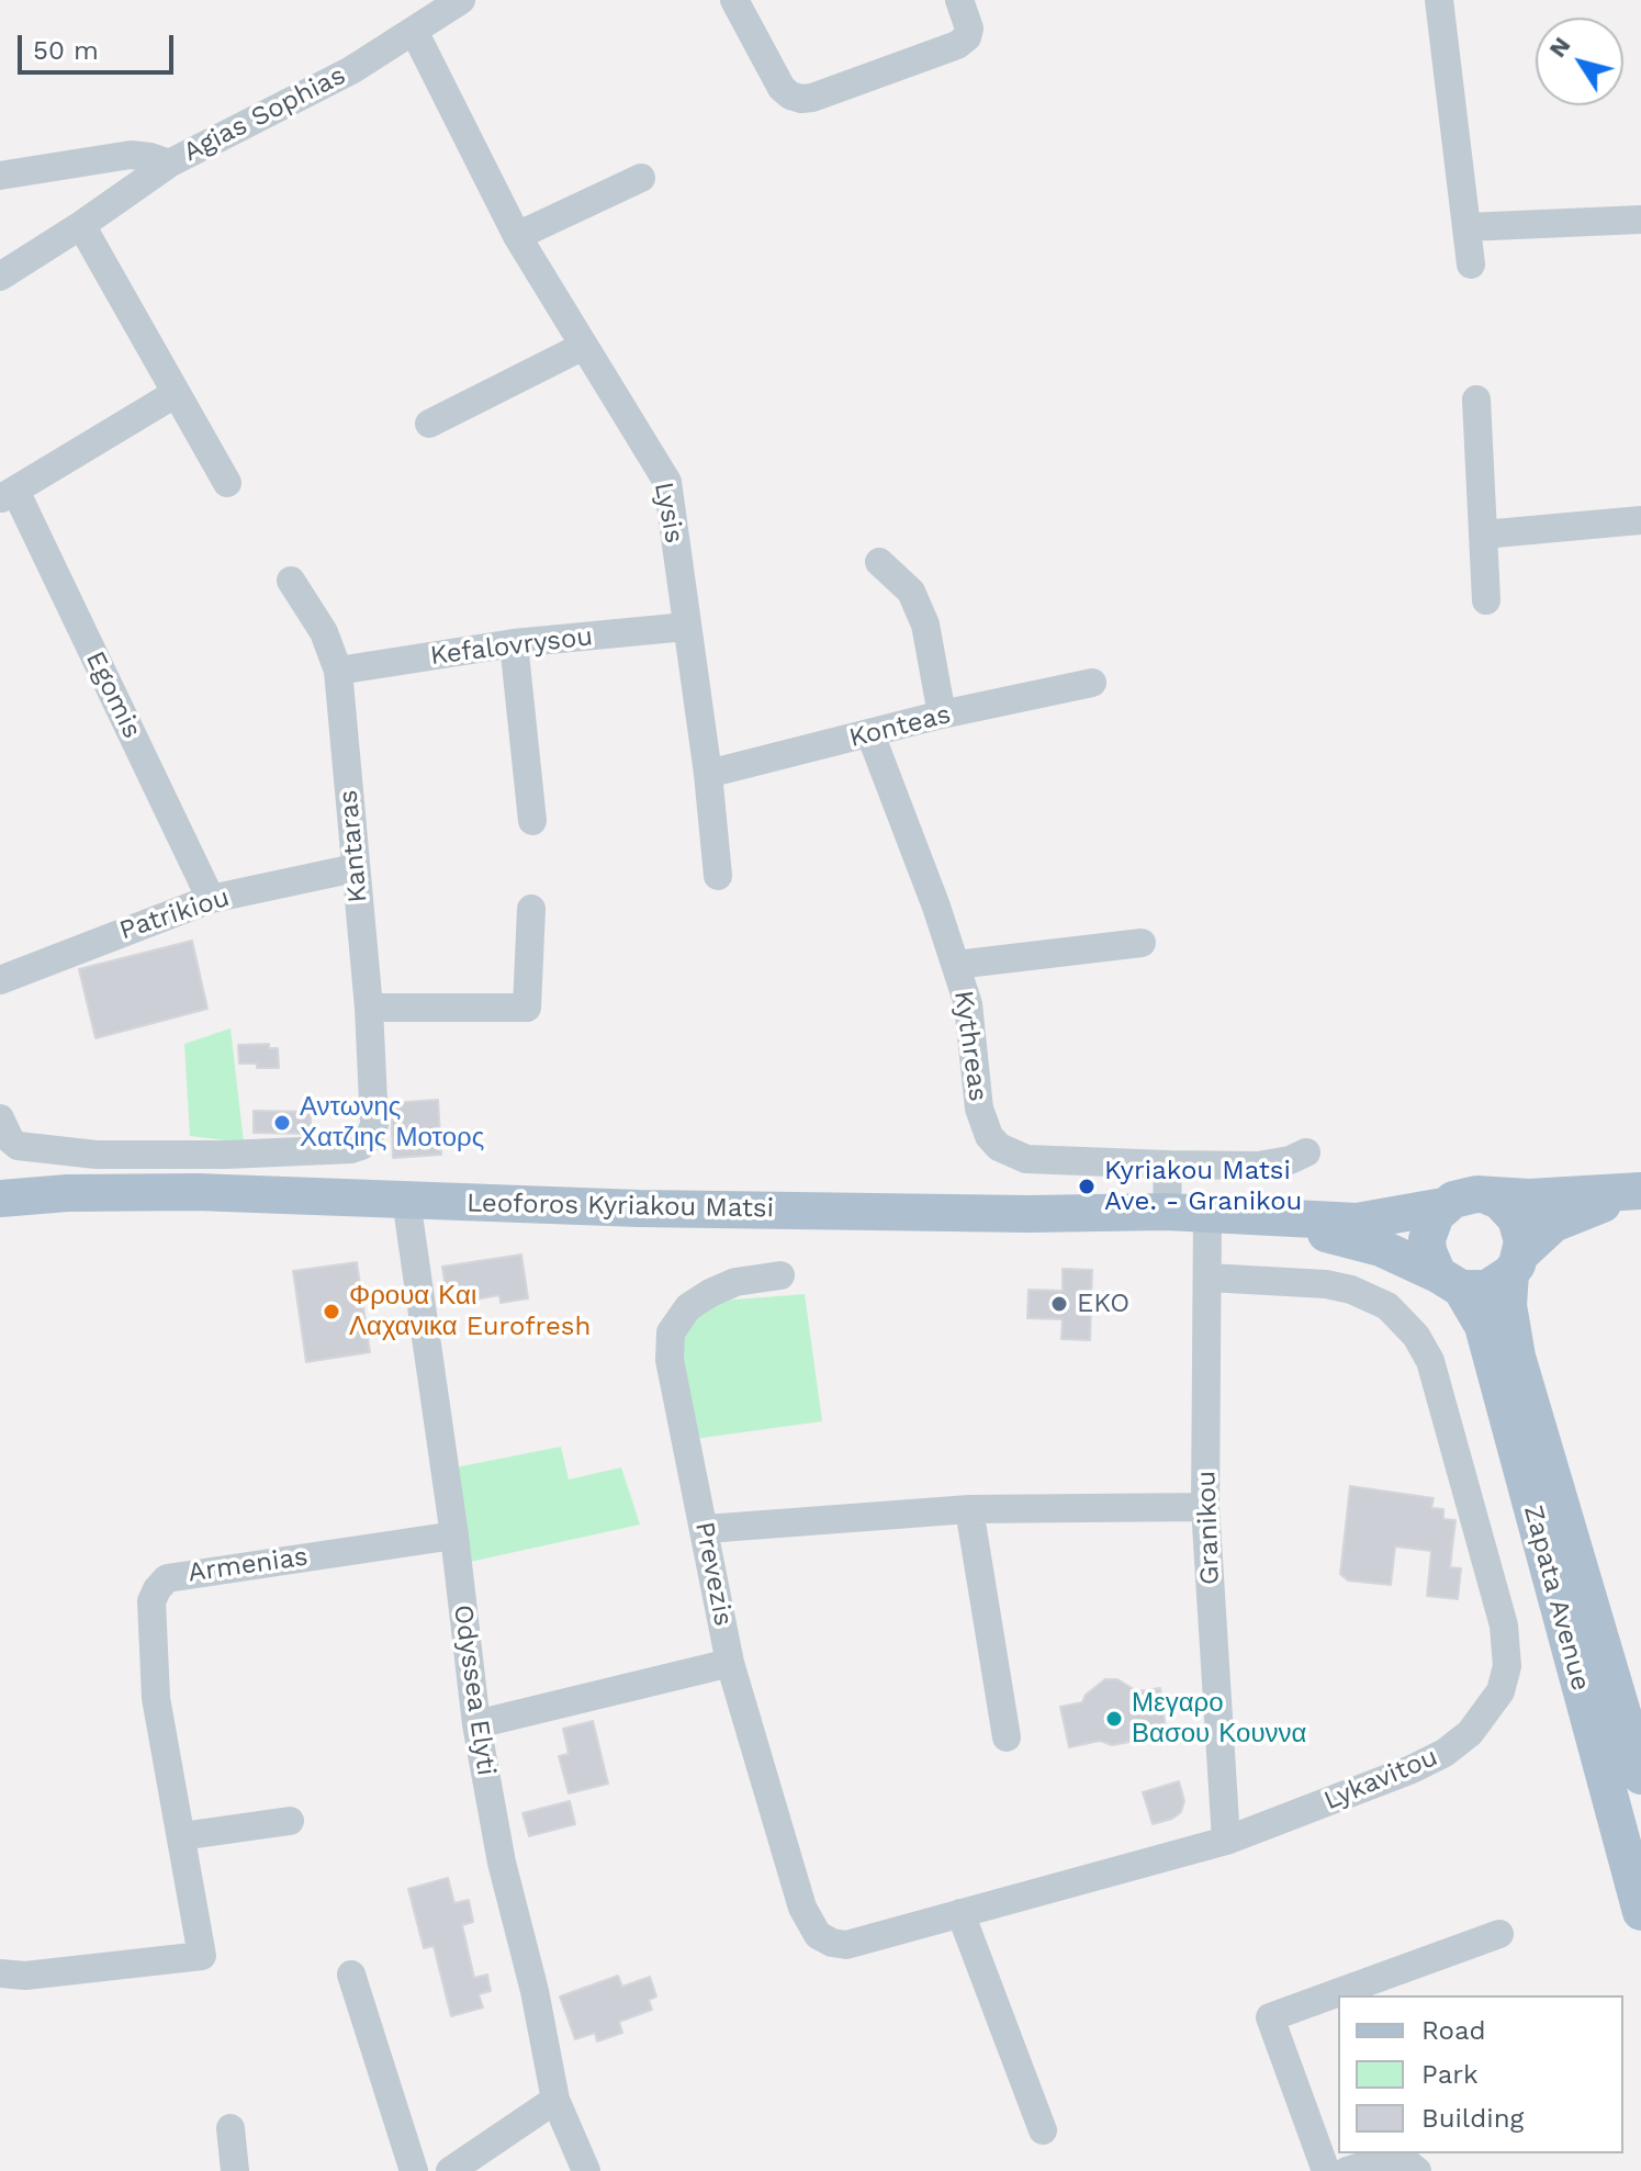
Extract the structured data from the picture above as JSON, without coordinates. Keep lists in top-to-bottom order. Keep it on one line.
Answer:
{"streets":{"main road":["Leoforos Kyriakou Matsi","Zapata Avenue"],"street":["Agias Sophias","Lysis","Kefalovrysou","Egomis","Konteas","Kantaras","Patrikiou","Kythreas","Granikou","Armenias","Prevezis","Odyssea Elyti","Lykavitou"]},"crossings":[["Agias Sophias","Lysis"],["Lysis","Kefalovrysou"],["Lysis","Konteas"],["Kefalovrysou","Kantaras"],["Egomis","Patrikiou"],["Konteas","Kythreas"],["Kantaras","Patrikiou"],["Leoforos Kyriakou Matsi","Granikou"],["Leoforos Kyriakou Matsi","Zapata Avenue"],["Leoforos Kyriakou Matsi","Odyssea Elyti"],["Granikou","Lykavitou"],["Armenias","Odyssea Elyti"],["Prevezis","Lykavitou"]],"places":["Αντωνης Χατζιης Μοτορς","Kyriakou Matsi Ave. - Granikou","EKO","Φρουα Και Λαχανικα Eurofresh","Μεγαρο Βασου Κουννα"],"legend":["Road","Park","Building"],"scale_bar":"50 m","north":"top left"}
